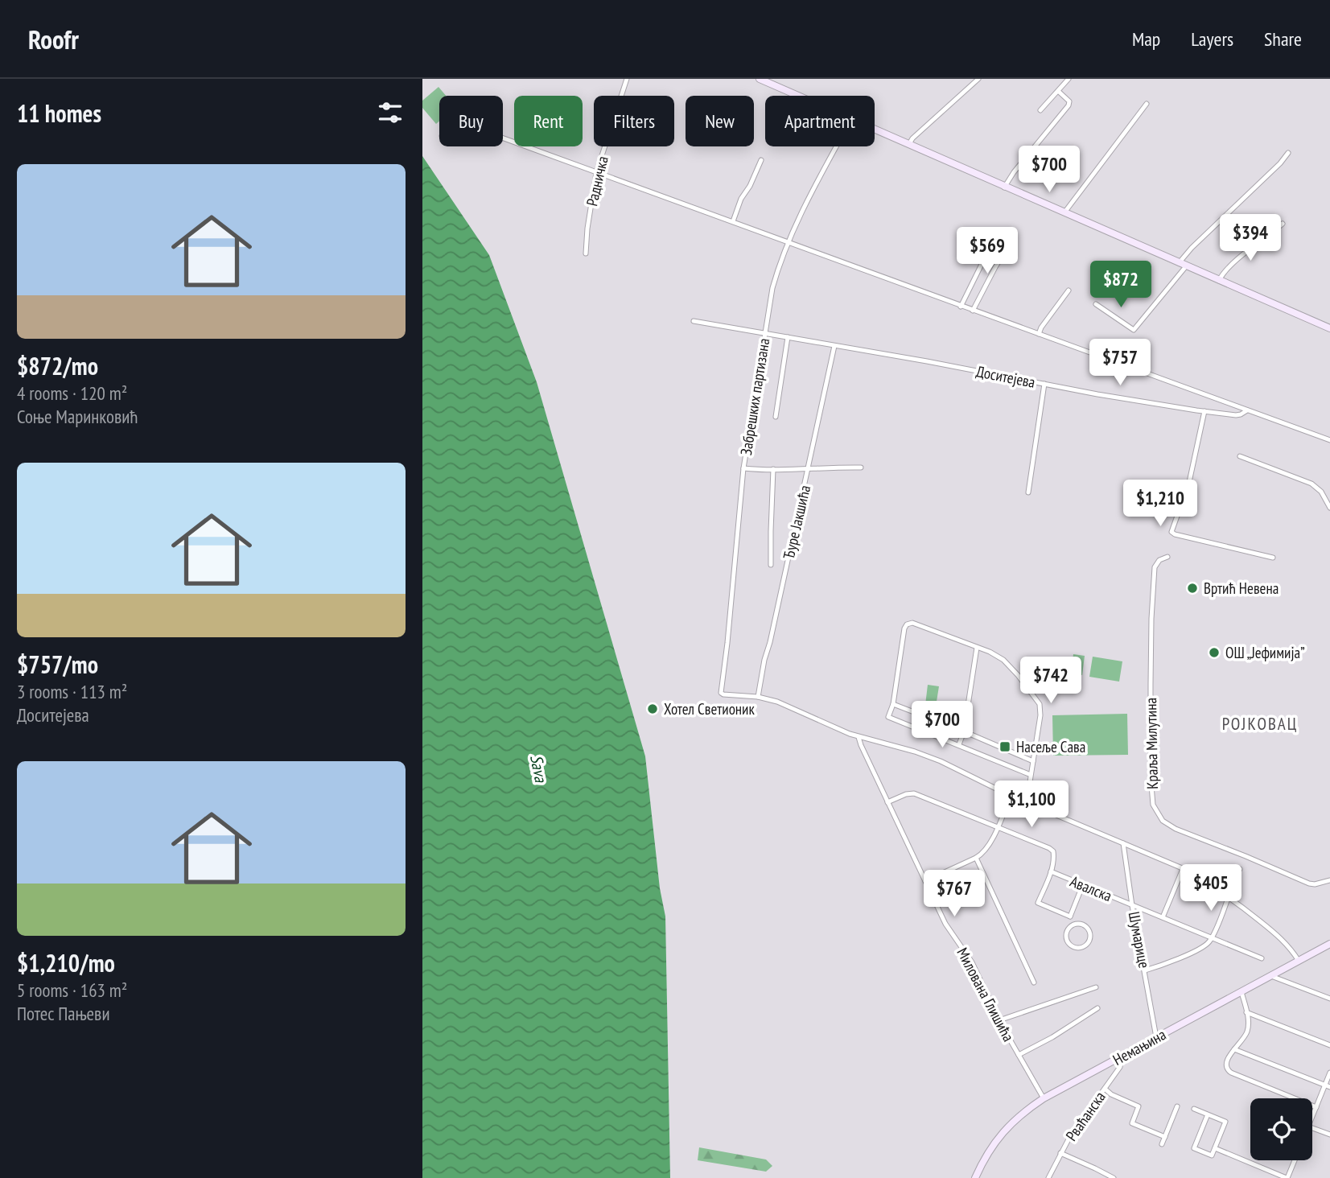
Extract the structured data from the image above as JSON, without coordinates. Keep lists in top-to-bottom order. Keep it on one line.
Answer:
{"streets":{"street":["Радничка","Доситејева","Забрешких партизана","Ђуре Јакшића","Краља Милутина","Авалска","Шумарице","Милована Глишића","Немањина","Рваћанска"]},"crossings":[["Доситејева","Забрешких партизана"],["Доситејева","Ђуре Јакшића"],["Забрешких партизана","Ђуре Јакшића"],["Авалска","Шумарице"],["Шумарице","Немањина"],["Милована Глишића","Немањина"],["Немањина","Рваћанска"]],"districts":["РОЈКОВАЦ"],"water":["Sava"],"places":{"other":["Вртић Невена","ОШ „Јефимија”","Хотел Светионик"],"transit":["Насеље Сава"]},"page":{"header":"Roofr","nav":["Map","Layers","Share"],"heading":"11 homes","chip":["Buy","Rent","Filters","New","Apartment"],"price":["$700","$394","$569","$872","$757","$1,210","$742","$700","$1,100","$405","$767"],"list":[{"name":"$872/mo","note":"4 rooms · 120 m² · Соње Маринковић"},{"name":"$757/mo","note":"3 rooms · 113 m² · Доситејева"},{"name":"$1,210/mo","note":"5 rooms · 163 m² · Потес Пањеви"}]}}
